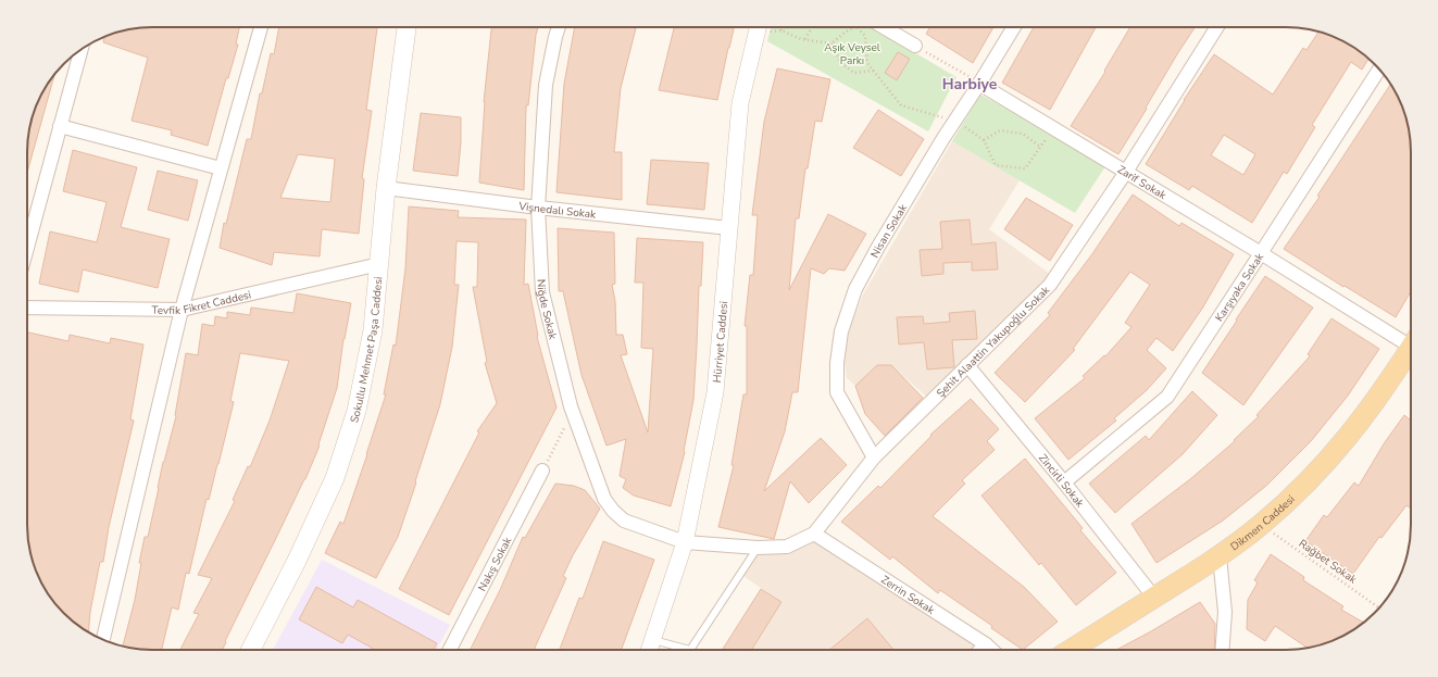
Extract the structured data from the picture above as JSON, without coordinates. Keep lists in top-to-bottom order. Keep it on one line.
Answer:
{"streets":{"main road":["Sokullu Mehmet Paşa Caddesi","Dikmen Caddesi"],"street":["Zarif Sokak","Vişnedalı Sokak","Nisan Sokak","Karşıyaka Sokak","Tevfik Fikret Caddesi","Niğde Sokak","Şehit Alaattin Yakupoğlu Sokak","Hürriyet Caddesi","Zincirli Sokak","Nakış Sokak","Zerrin Sokak"],"path":["Rağbet Sokak"]},"crossings":[["Zarif Sokak","Nisan Sokak"],["Zarif Sokak","Karşıyaka Sokak"],["Zarif Sokak","Şehit Alaattin Yakupoğlu Sokak"],["Vişnedalı Sokak","Niğde Sokak"],["Vişnedalı Sokak","Hürriyet Caddesi"],["Vişnedalı Sokak","Sokullu Mehmet Paşa Caddesi"],["Nisan Sokak","Şehit Alaattin Yakupoğlu Sokak"],["Karşıyaka Sokak","Zincirli Sokak"],["Tevfik Fikret Caddesi","Sokullu Mehmet Paşa Caddesi"],["Niğde Sokak","Şehit Alaattin Yakupoğlu Sokak"],["Niğde Sokak","Hürriyet Caddesi"],["Şehit Alaattin Yakupoğlu Sokak","Hürriyet Caddesi"],["Şehit Alaattin Yakupoğlu Sokak","Zincirli Sokak"],["Şehit Alaattin Yakupoğlu Sokak","Zerrin Sokak"],["Zincirli Sokak","Dikmen Caddesi"],["Dikmen Caddesi","Rağbet Sokak"]],"districts":["Harbiye"],"parks":["Aşık Veysel Parkı"]}
